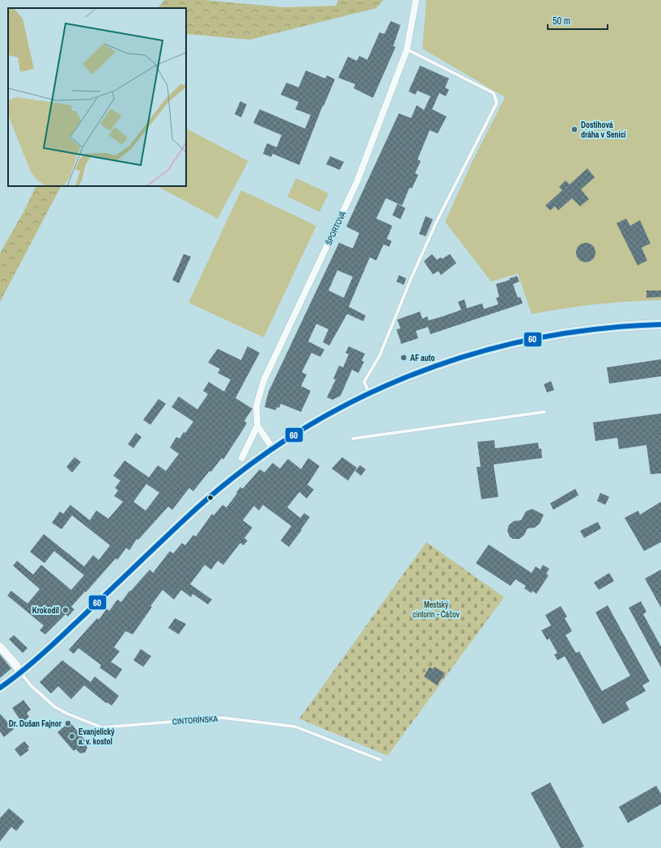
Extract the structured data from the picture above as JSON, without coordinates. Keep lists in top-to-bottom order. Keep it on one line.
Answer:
{"streets":{"street":["ŠPORTOVÁ"],"lane":["CINTORÍNSKA"]},"parks":["Mestský cintorín - Čáčov"],"places":["Dostihová dráha v Senici","AF auto","Krokodíl","Dr. Dušan Fajnor","Evanjelický a. v. kostol"],"lines":["transit line 60"],"scale_bar":"50 m"}
